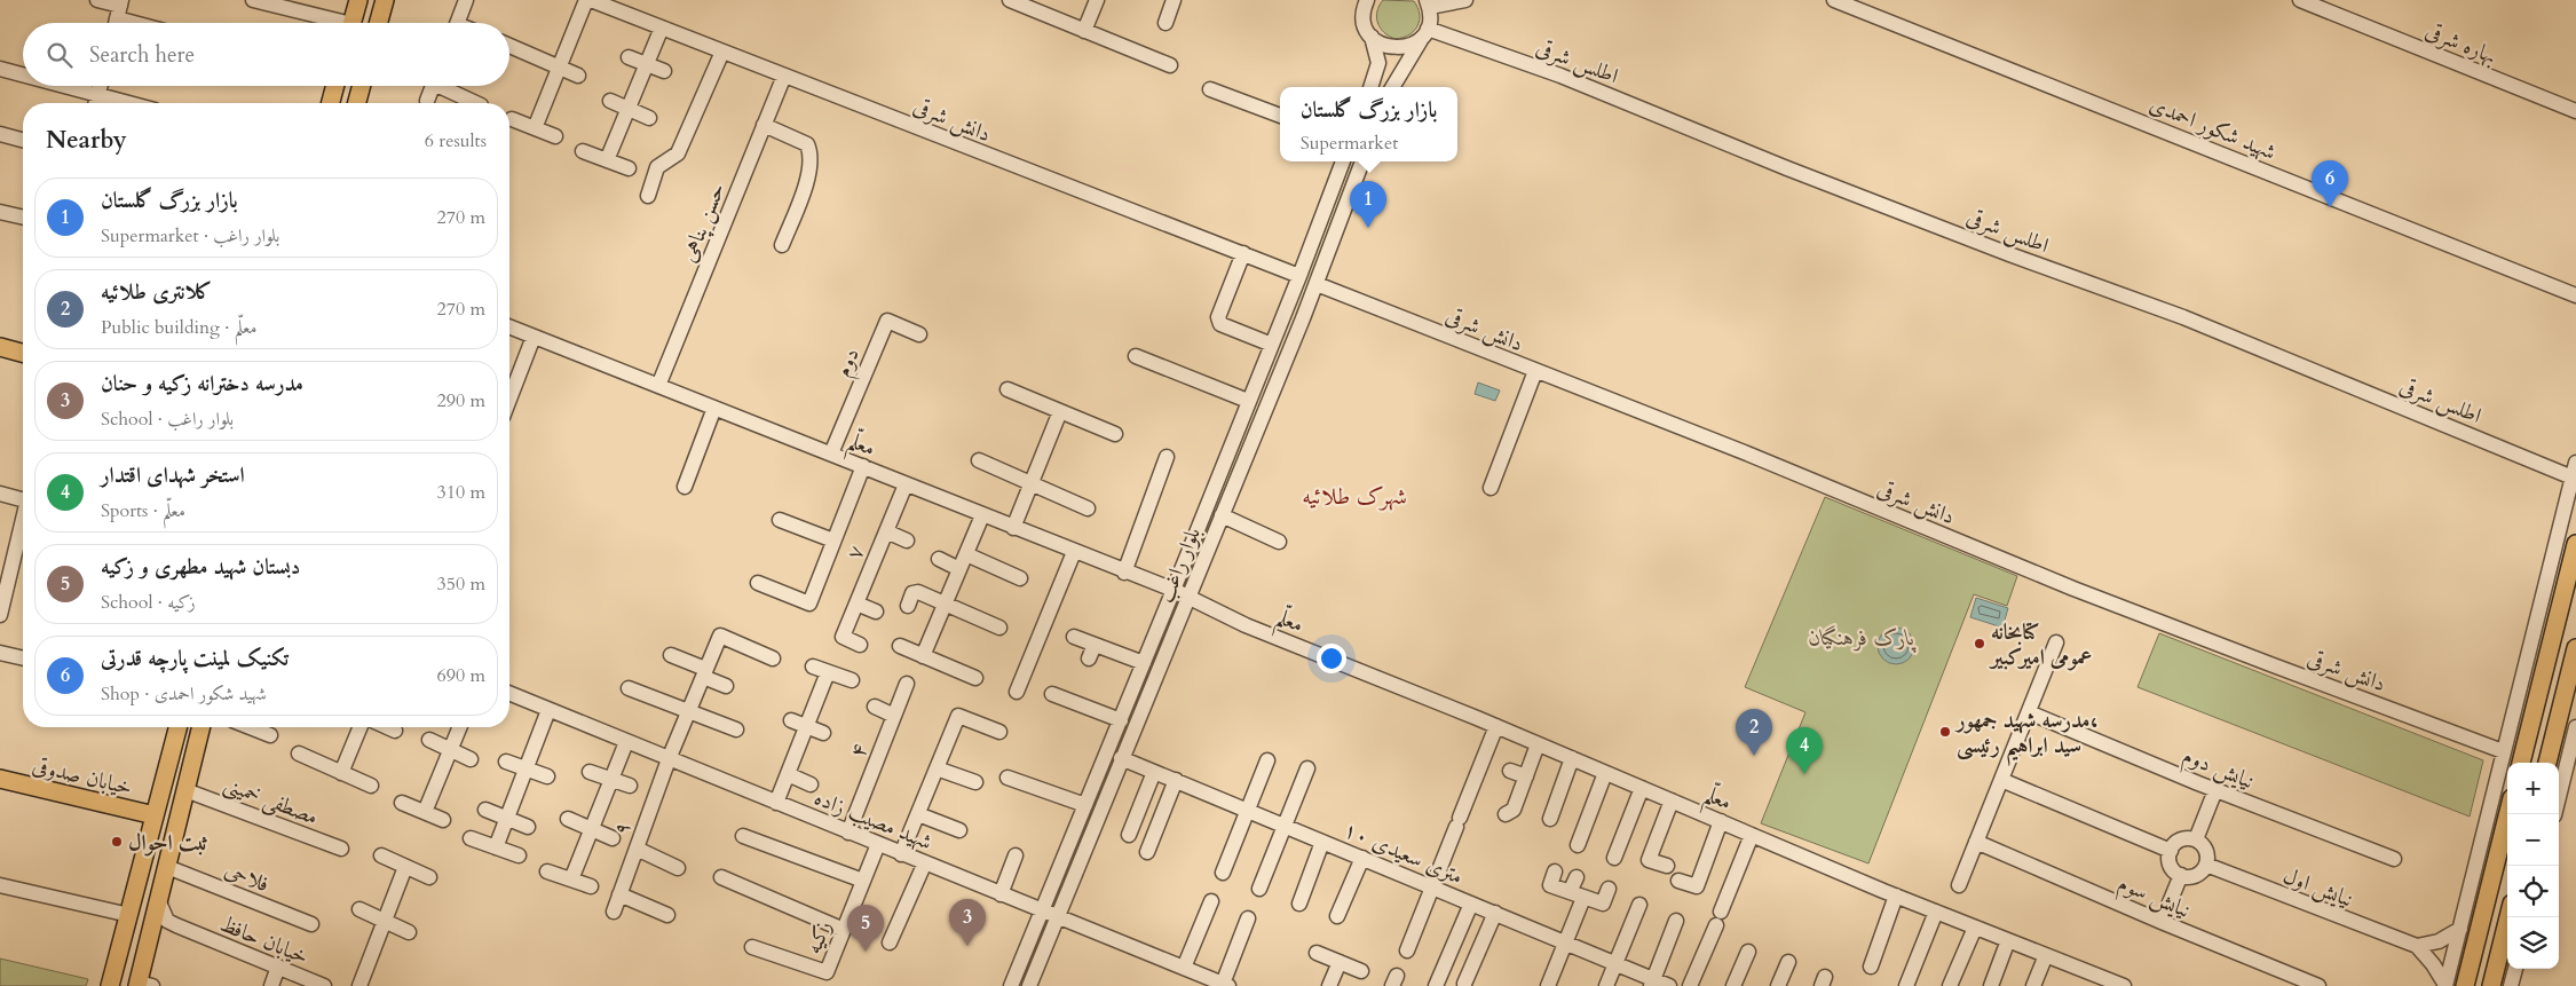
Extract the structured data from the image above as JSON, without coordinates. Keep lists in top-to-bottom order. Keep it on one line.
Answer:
{"streets":{"main road":["خیابان صدوقی"],"street":["بهاره شرقی","اطلس شرقی","دانش شرقی","شهید شکور احمدی","حسن پناهی","دوم","معلّم","۷","بلوار راغب","۴","نیایش دوم","مصطفی خمینی","شهید مصیب زاده","۹","۱۰ متری سعیدی","فلاحی","نیایش اول","نیایش سوم","زکیه","خیابان حافظ"]},"crossings":[["دانش شرقی","حسن پناهی"],["دانش شرقی","بلوار راغب"],["حسن پناهی","معلّم"],["دوم","معلّم"],["معلّم","۷"],["معلّم","بلوار راغب"],["بلوار راغب","شهید مصیب زاده"],["بلوار راغب","۱۰ متری سعیدی"],["۴","شهید مصیب زاده"],["شهید مصیب زاده","۹"],["شهید مصیب زاده","زکیه"]],"districts":["شهرک طلائیه"],"parks":["پارک فرهنگیان"],"places":["کتابخانه عمومی امیرکبیر","مدرسه شهید جمهور، سید ابراهیم رئیسی","ثبت احوال"],"page":{"search":"Search here","popup":["بازار بزرگ گلستان","Supermarket"],"heading":["Nearby","6 results"],"pins":["6","1","2","4","3","5"],"list":[{"mark":"1","name":"بازار بزرگ گلستان","note":"Supermarket · بلوار راغب","value":"270 m"},{"mark":"2","name":"کلانتری طلائیه","note":"Public building · معلّم","value":"270 m"},{"mark":"3","name":"مدرسه دخترانه زکیه و حنان","note":"School · بلوار راغب","value":"290 m"},{"mark":"4","name":"استخر شهدای اقتدار","note":"Sports · معلّم","value":"310 m"},{"mark":"5","name":"دبستان شهید مطهری و زکیه","note":"School · زکیه","value":"350 m"},{"mark":"6","name":"تکنیک لمینت پارچه قدرتی","note":"Shop · شهید شکور احمدی","value":"690 m"}],"map_buttons":["+","−"]}}
